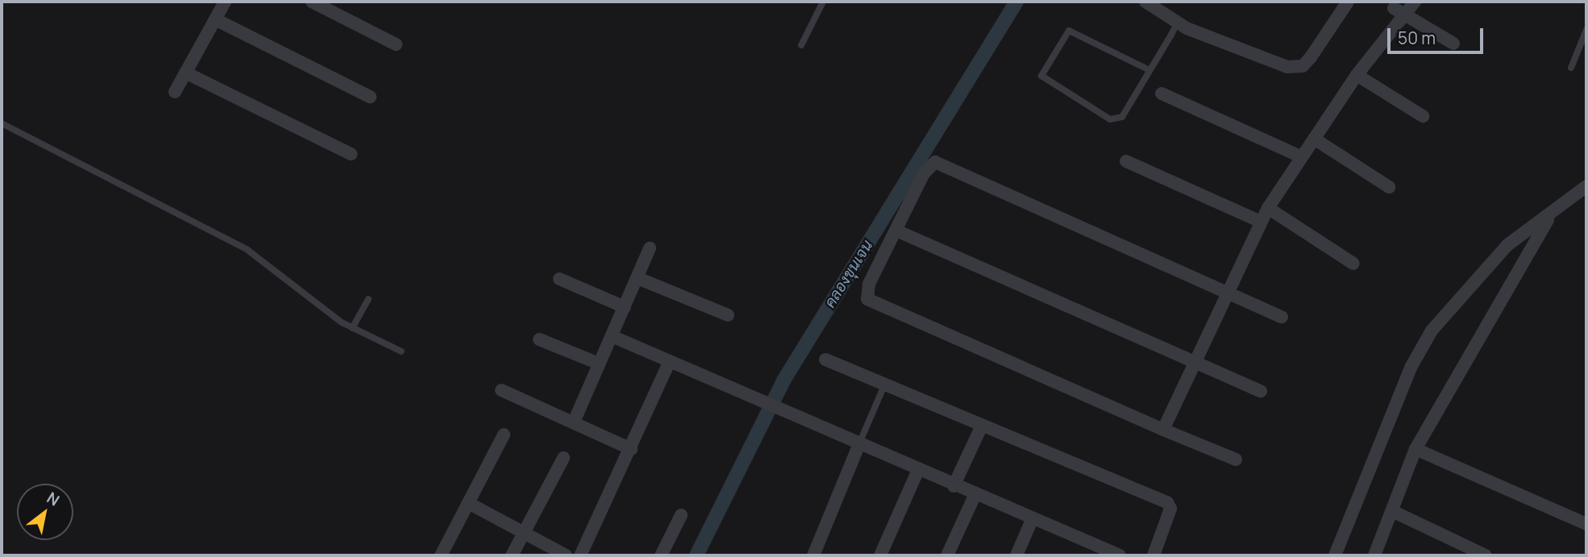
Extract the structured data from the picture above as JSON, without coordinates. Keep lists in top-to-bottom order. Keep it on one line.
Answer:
{"water":["คลองขุนเจน"],"scale_bar":"50 m","north":"top right"}
